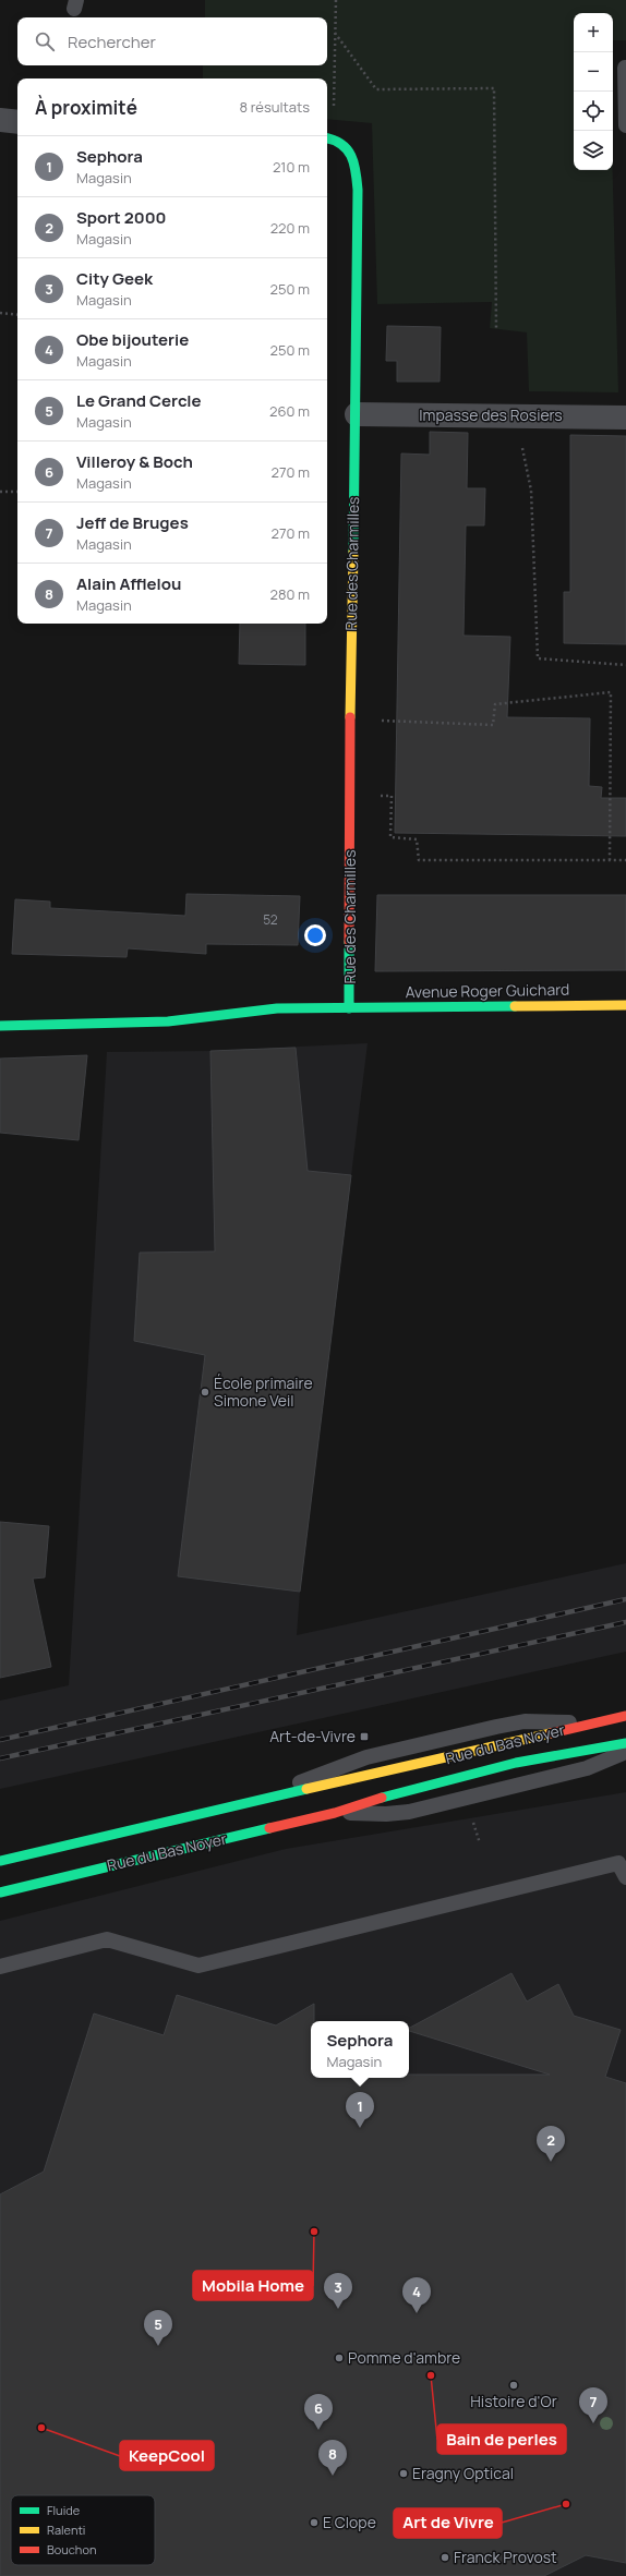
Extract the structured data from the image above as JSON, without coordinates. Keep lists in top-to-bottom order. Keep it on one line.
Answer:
{"streets":{"street":["Impasse des Rosiers","Rue des Charmilles","Avenue Roger Guichard","Rue du Bas Noyer"]},"crossings":[["Impasse des Rosiers","Rue des Charmilles"],["Rue des Charmilles","Avenue Roger Guichard"]],"places":{"other":["École primaire Simone Veil","Mobila Home","Pomme d'ambre","Bain de perles","Histoire d'Or","KeepCool","Eragny Optical","Art de Vivre","E Clope","Franck Provost"],"transit":["Art-de-Vivre"]},"house_numbers":["52"],"legend":["Fluide","Ralenti","Bouchon"],"page":{"map_buttons":["+","−"],"search":"Rechercher","heading":["À proximité","8 résultats"],"list":[{"mark":"1","name":"Sephora","note":"Magasin","value":"210 m"},{"mark":"2","name":"Sport 2000","note":"Magasin","value":"220 m"},{"mark":"3","name":"City Geek","note":"Magasin","value":"250 m"},{"mark":"4","name":"Obe bijouterie","note":"Magasin","value":"250 m"},{"mark":"5","name":"Le Grand Cercle","note":"Magasin","value":"260 m"},{"mark":"6","name":"Villeroy & Boch","note":"Magasin","value":"270 m"},{"mark":"7","name":"Jeff de Bruges","note":"Magasin","value":"270 m"},{"mark":"8","name":"Alain Afflelou","note":"Magasin","value":"280 m"}],"popup":["Sephora","Magasin"],"pins":["1","2","3","4","5","7","6","8"]}}
